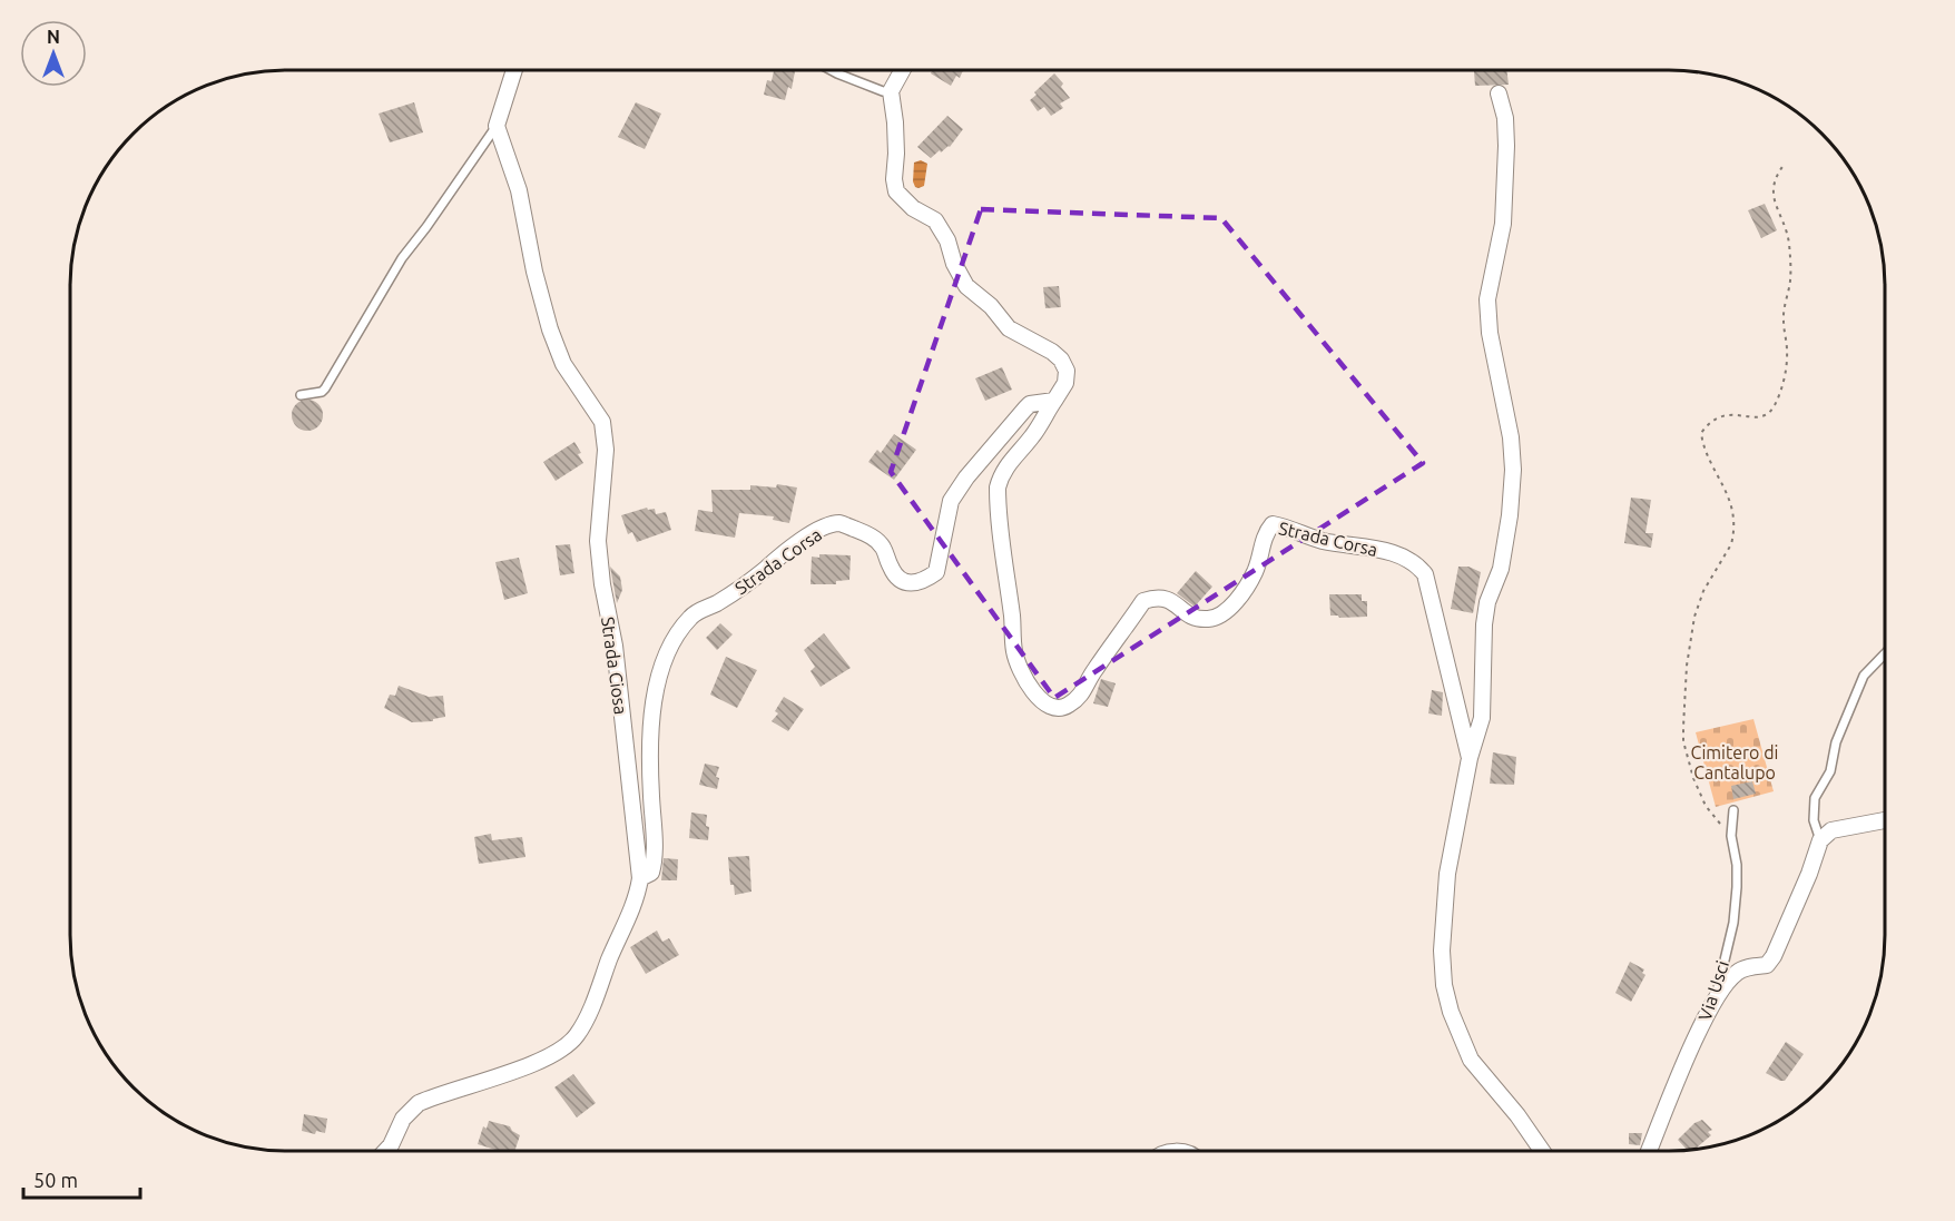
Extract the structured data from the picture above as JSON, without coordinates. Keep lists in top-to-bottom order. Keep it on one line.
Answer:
{"streets":{"street":["Strada Corsa","Strada Ciosa","Via Usci"]},"crossings":[["Strada Corsa","Strada Ciosa"]],"parks":["Cimitero di Cantalupo"],"scale_bar":"50 m","north":"top"}
